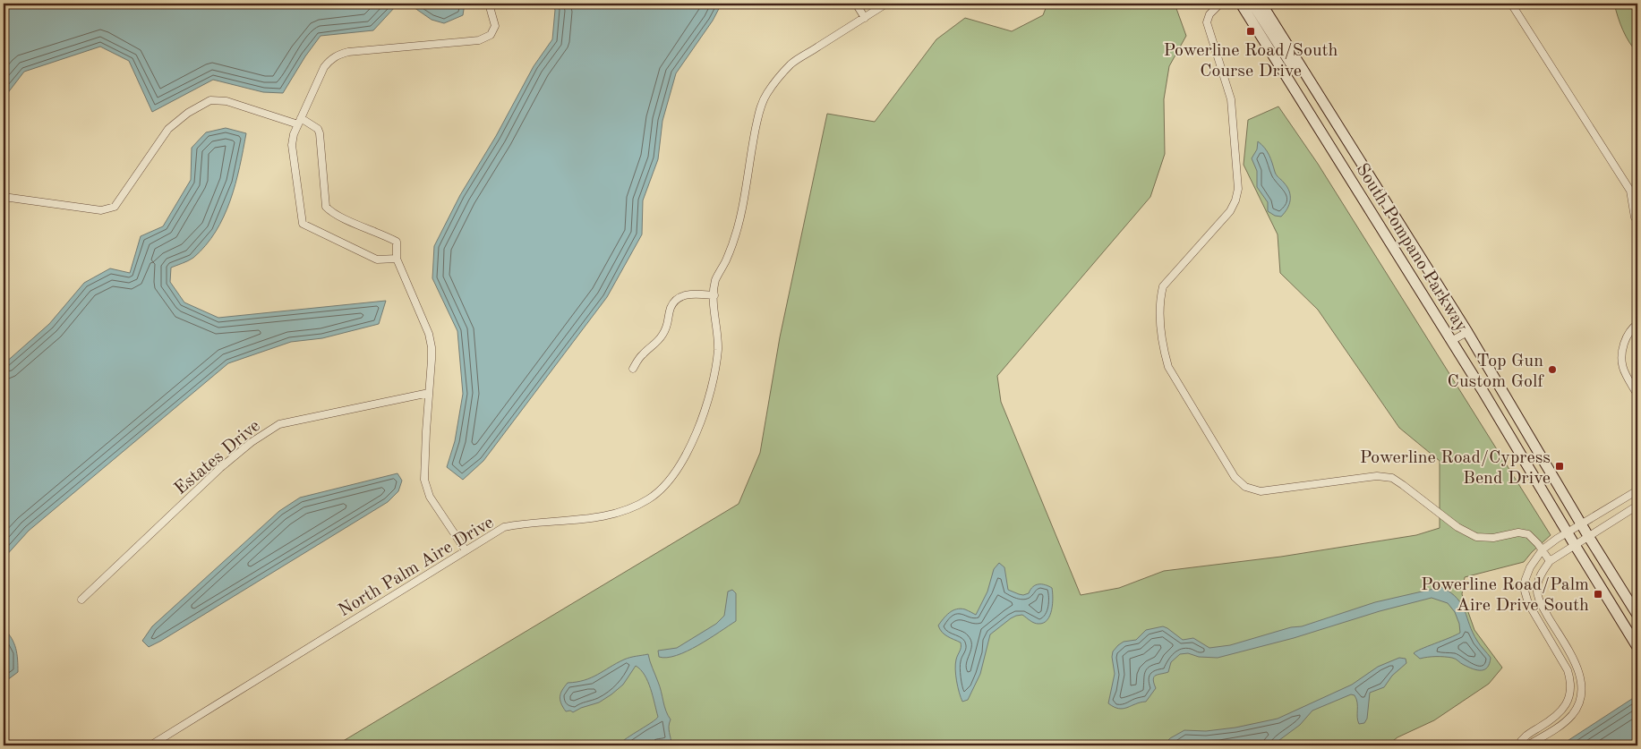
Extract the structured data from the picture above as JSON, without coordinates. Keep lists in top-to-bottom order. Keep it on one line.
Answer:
{"streets":{"main road":["South Pompano Parkway"],"street":["Estates Drive","North Palm Aire Drive"]},"places":{"transit":["Powerline Road/South Course Drive","Powerline Road/Cypress Bend Drive","Powerline Road/Palm Aire Drive South"],"other":["Top Gun Custom Golf"]}}
